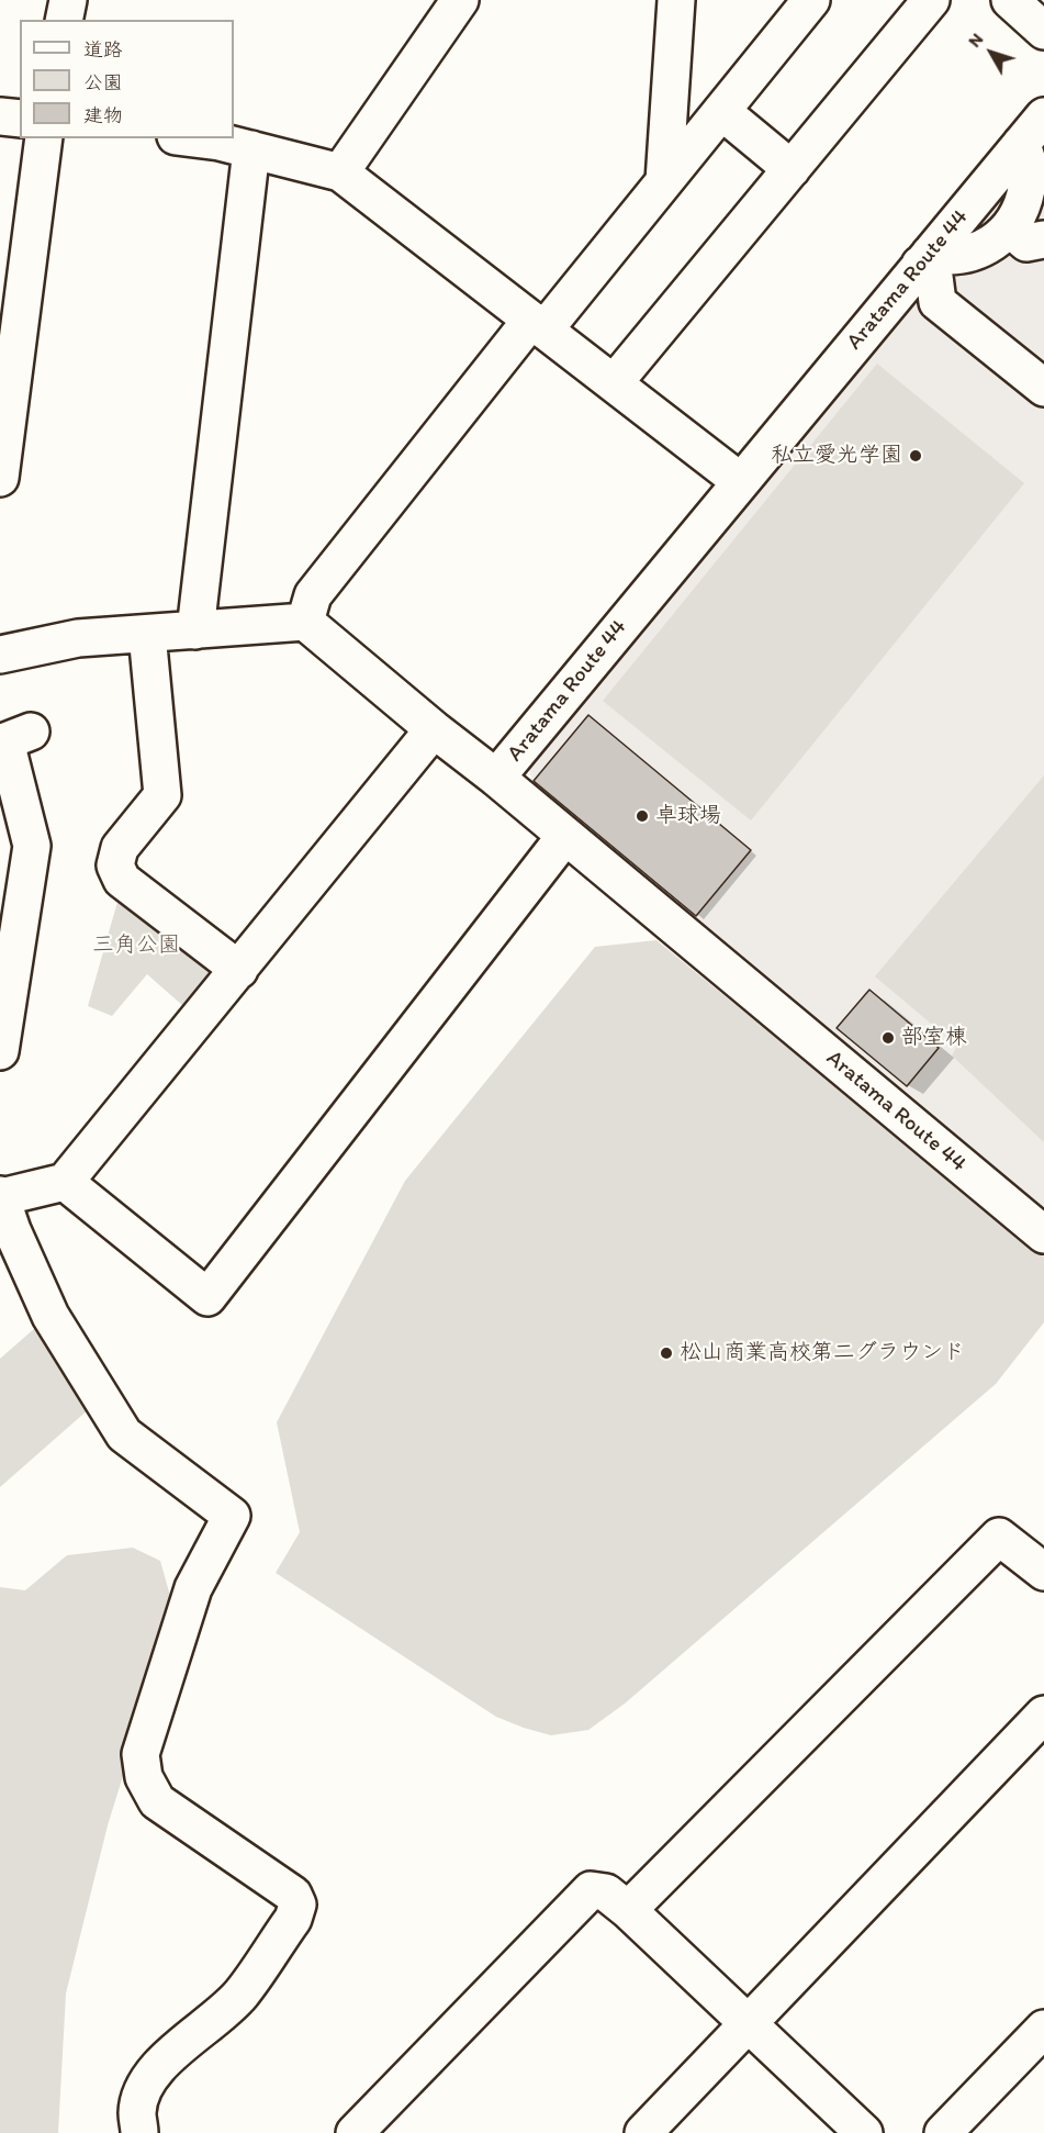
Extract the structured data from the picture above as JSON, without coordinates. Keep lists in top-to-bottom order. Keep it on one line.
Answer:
{"streets":{"street":["Aratama Route 44"]},"parks":["三角公園"],"places":["私立愛光学園","卓球場","部室棟","松山商業高校第二グラウンド"],"legend":["道路","公園","建物"],"north":"top left"}
